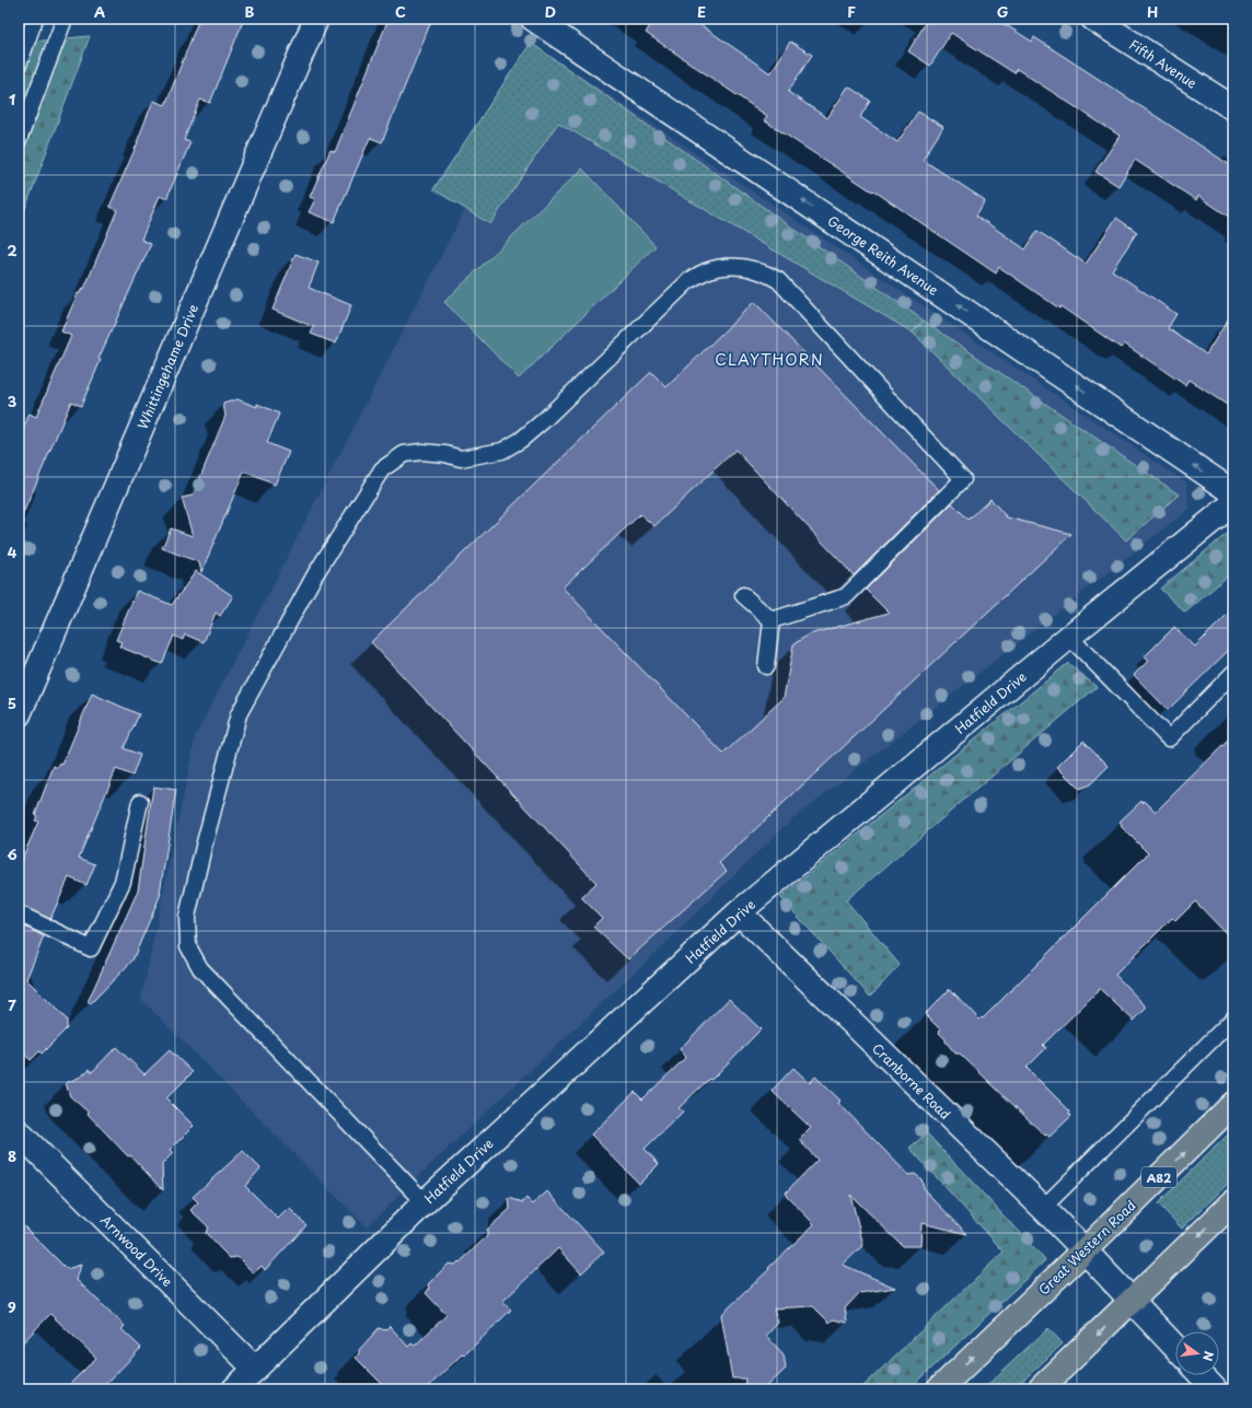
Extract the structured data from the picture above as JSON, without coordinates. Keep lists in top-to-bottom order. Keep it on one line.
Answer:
{"streets":{"main road":["A82","Great Western Road"],"street":["Fifth Avenue","George Reith Avenue","Whittingehame Drive","Hatfield Drive","Cranborne Road","Arnwood Drive"]},"crossings":[["Hatfield Drive","Cranborne Road"],["Hatfield Drive","Arnwood Drive"],["Cranborne Road","Great Western Road"]],"one_way":["George Reith Avenue"],"districts":["CLAYTHORN"],"north":"right","grid":{"columns":["A","B","C","D","E","F","G","H"],"rows":["1","2","3","4","5","6","7","8","9"]}}
